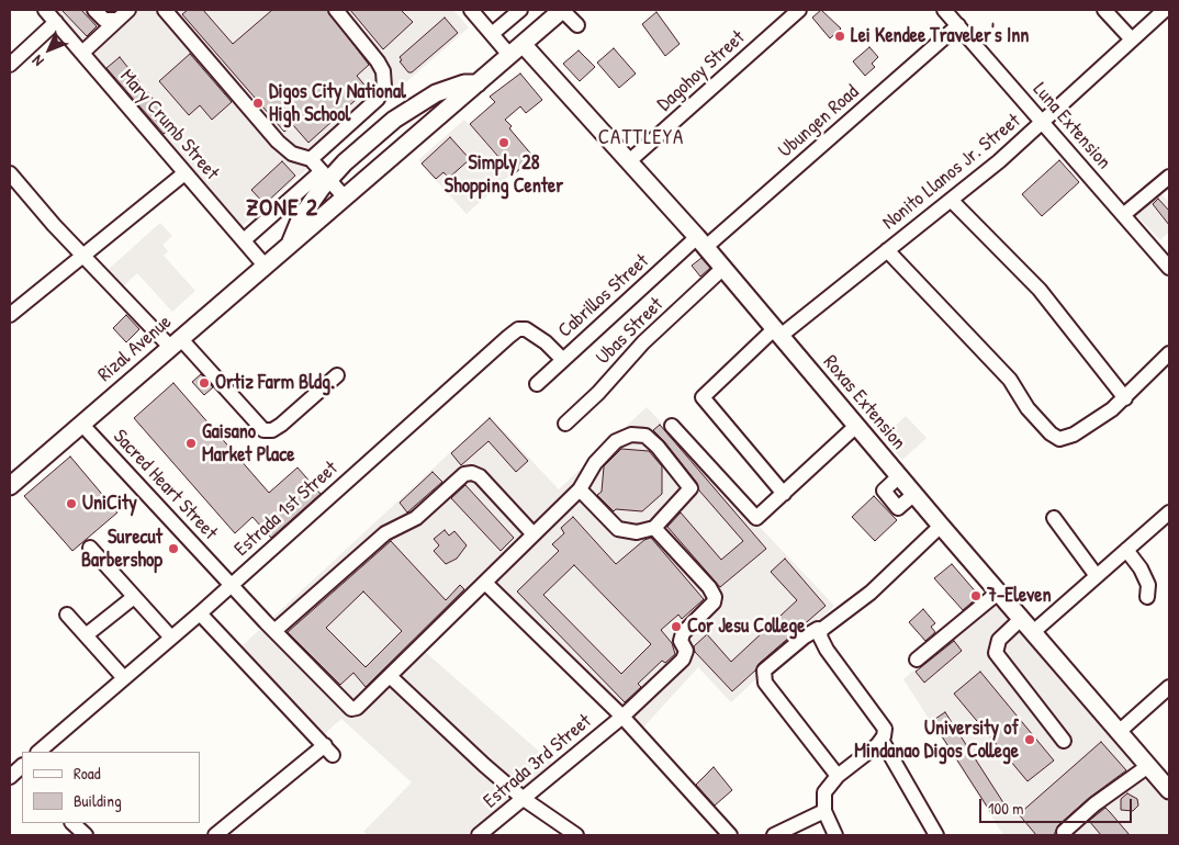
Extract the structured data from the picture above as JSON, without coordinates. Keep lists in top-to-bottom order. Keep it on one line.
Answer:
{"streets":{"main road":["Rizal Avenue","Roxas Extension"],"street":["Dagohoy Street","Ubungen Road","Mary Crumb Street","Luna Extension","Nonito Llanos Jr. Street","Cabrillos Street","Ubas Street","Sacred Heart Street","Estrada 1st Street","Estrada 3rd Street"]},"crossings":[["Dagohoy Street","Roxas Extension"],["Ubungen Road","Luna Extension"],["Ubungen Road","Cabrillos Street"],["Ubungen Road","Roxas Extension"],["Mary Crumb Street","Rizal Avenue"],["Luna Extension","Nonito Llanos Jr. Street"],["Nonito Llanos Jr. Street","Roxas Extension"],["Cabrillos Street","Roxas Extension"],["Cabrillos Street","Estrada 1st Street"],["Ubas Street","Roxas Extension"],["Rizal Avenue","Roxas Extension"],["Rizal Avenue","Sacred Heart Street"],["Sacred Heart Street","Estrada 1st Street"]],"districts":["CATTLEYA","ZONE 2"],"places":["Lei Kendee Traveler's Inn","Digos City National High School","Simply 28 Shopping Center","Ortiz Farm Bldg.","Gaisano Market Place","UniCity","Surecut Barbershop","7-Eleven","Cor Jesu College","University of Mindanao Digos College"],"legend":["Road","Building"],"scale_bar":"100 m","north":"bottom left"}
